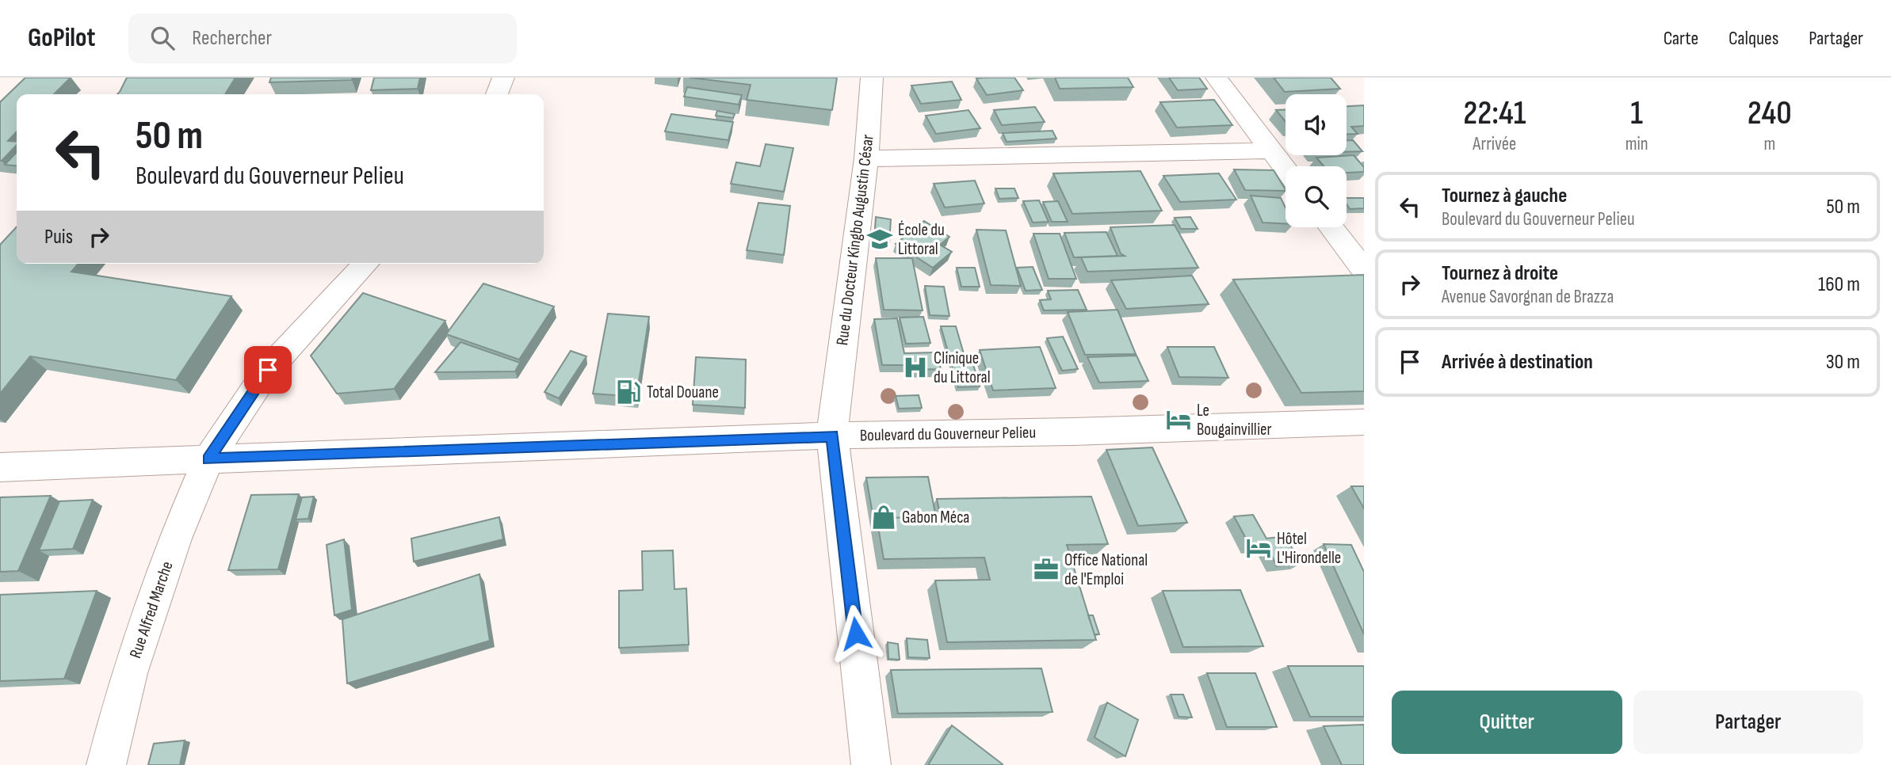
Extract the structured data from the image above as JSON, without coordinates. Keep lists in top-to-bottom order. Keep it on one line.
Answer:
{"streets":{"street":["Rue du Docteur Kingbo Augustin César","Boulevard du Gouverneur Pelieu","Rue Alfred Marche"]},"crossings":[["Rue du Docteur Kingbo Augustin César","Boulevard du Gouverneur Pelieu"],["Boulevard du Gouverneur Pelieu","Rue Alfred Marche"]],"places":{"school or university":["École du Littoral"],"hospital":["Clinique du Littoral"],"fuel station":["Total Douane"],"hotel":["Le Bougainvillier","Hôtel L'Hirondelle"],"shop":["Gabon Méca"],"office":["Office National de l'Emploi"]},"page":{"header":"GoPilot","search":"Rechercher","nav":["Carte","Calques","Partager"],"eta":["22:41","Arrivée","1","min","240","m"],"turn":["50 m","Boulevard du Gouverneur Pelieu"],"list":[{"name":"Tournez à gauche","note":"Boulevard du Gouverneur Pelieu","value":"50 m"},{"name":"Tournez à droite","note":"Avenue Savorgnan de Brazza","value":"160 m"},{"name":"Arrivée à destination","value":"30 m"}],"then":"Puis","buttons":["Quitter","Partager"]}}
